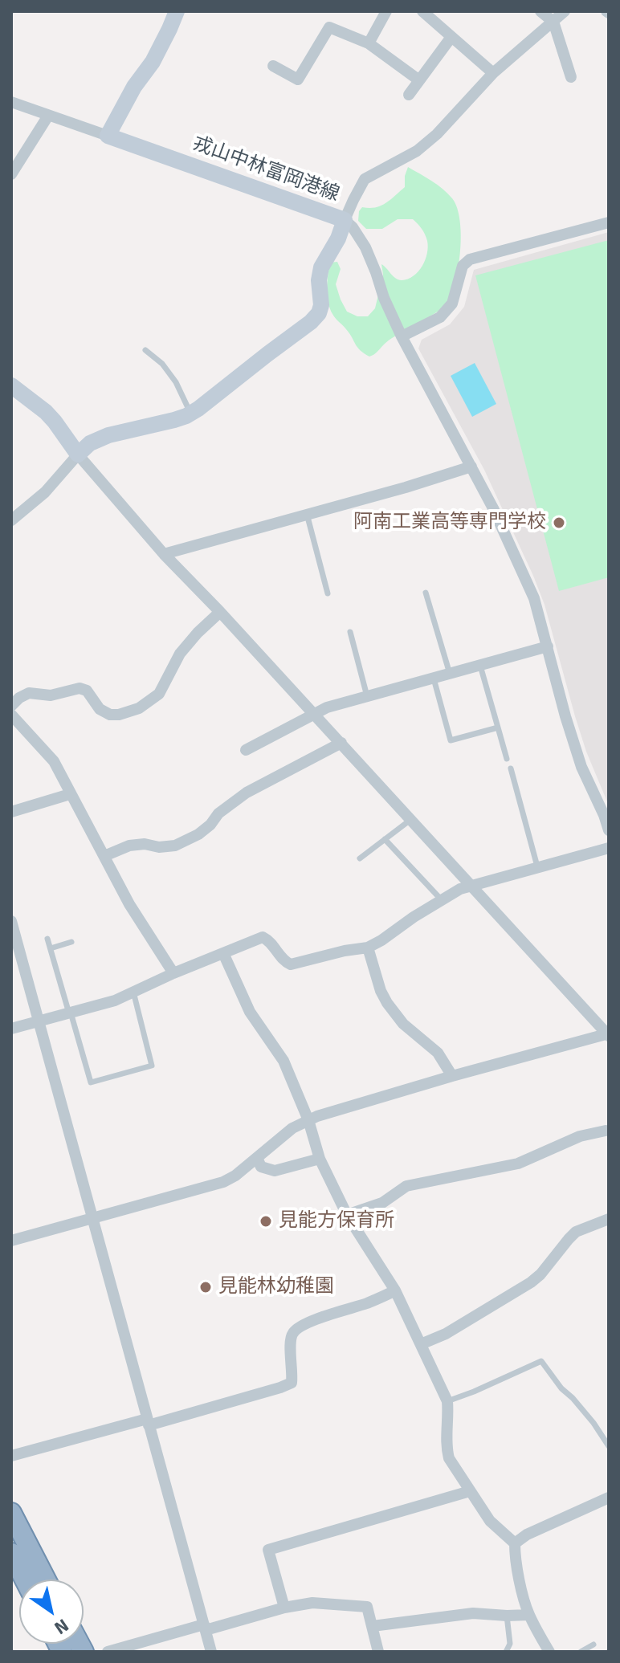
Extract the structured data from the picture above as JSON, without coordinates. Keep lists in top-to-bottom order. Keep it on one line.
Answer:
{"streets":{"main road":["戎山中林富岡港線"]},"places":["阿南工業高等専門学校","見能方保育所","見能林幼稚園"],"north":"bottom right"}
